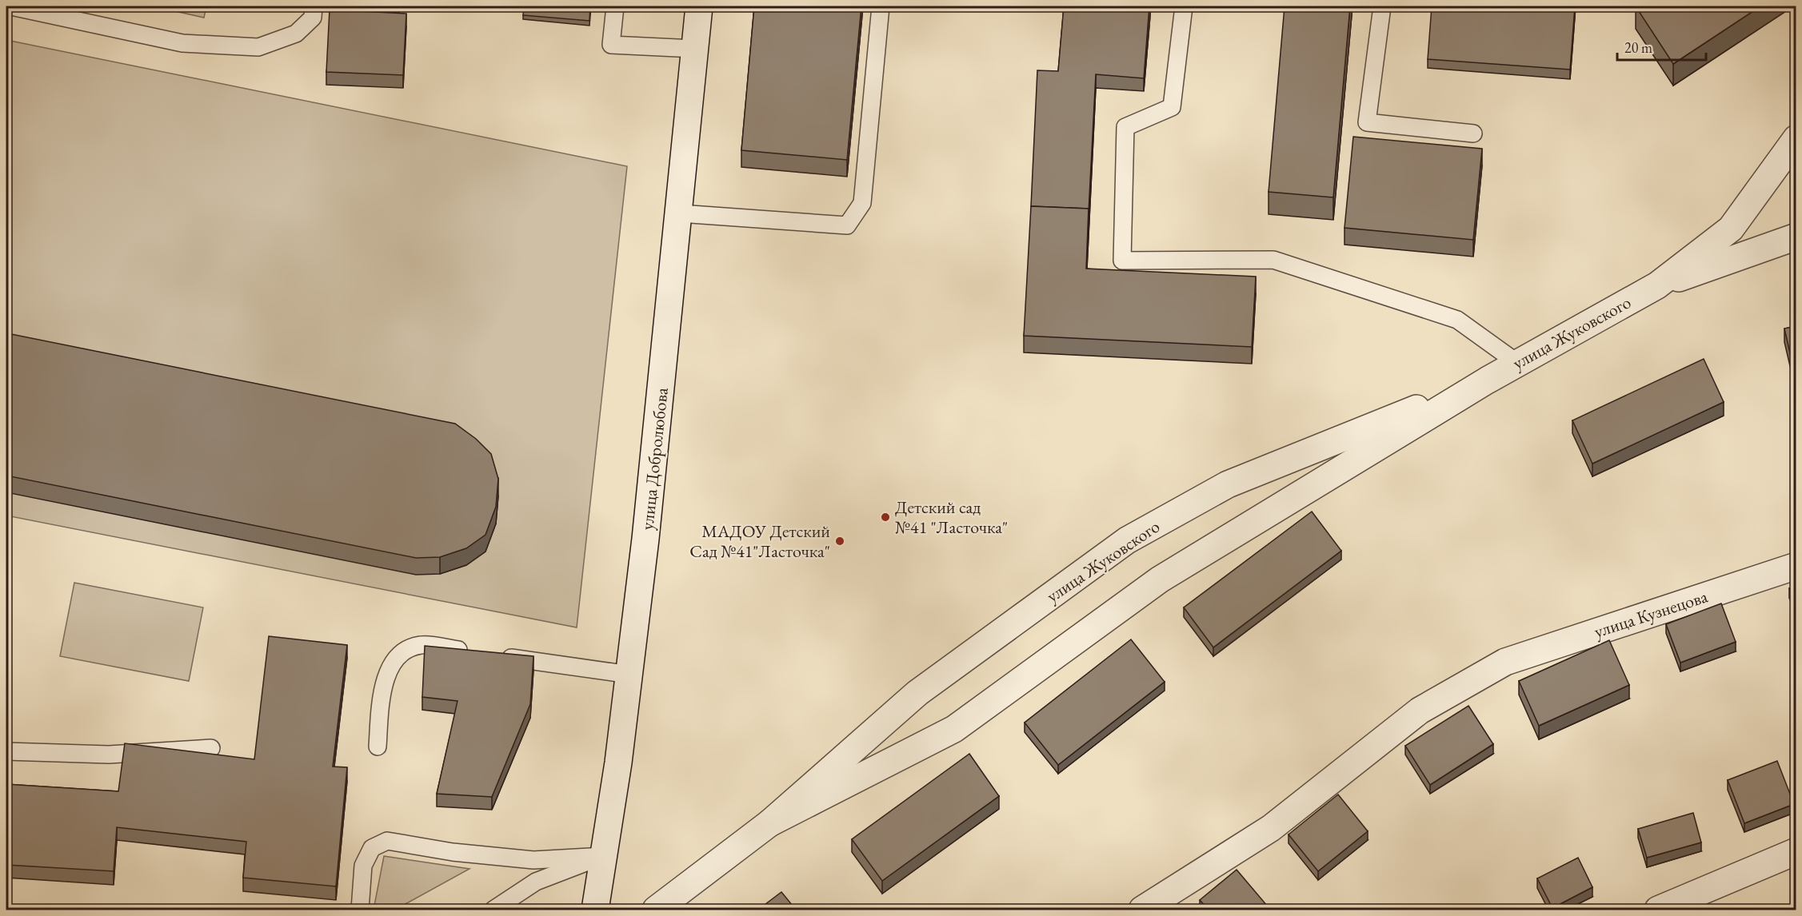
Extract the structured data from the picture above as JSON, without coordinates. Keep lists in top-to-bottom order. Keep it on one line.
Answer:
{"streets":{"street":["улица Жуковского","улица Добролюбова","улица Кузнецова"]},"places":["Детский сад №41 \"Ласточка\"","МАДОУ Детский Сад №41\"Ласточка\""],"scale_bar":"20 m"}
